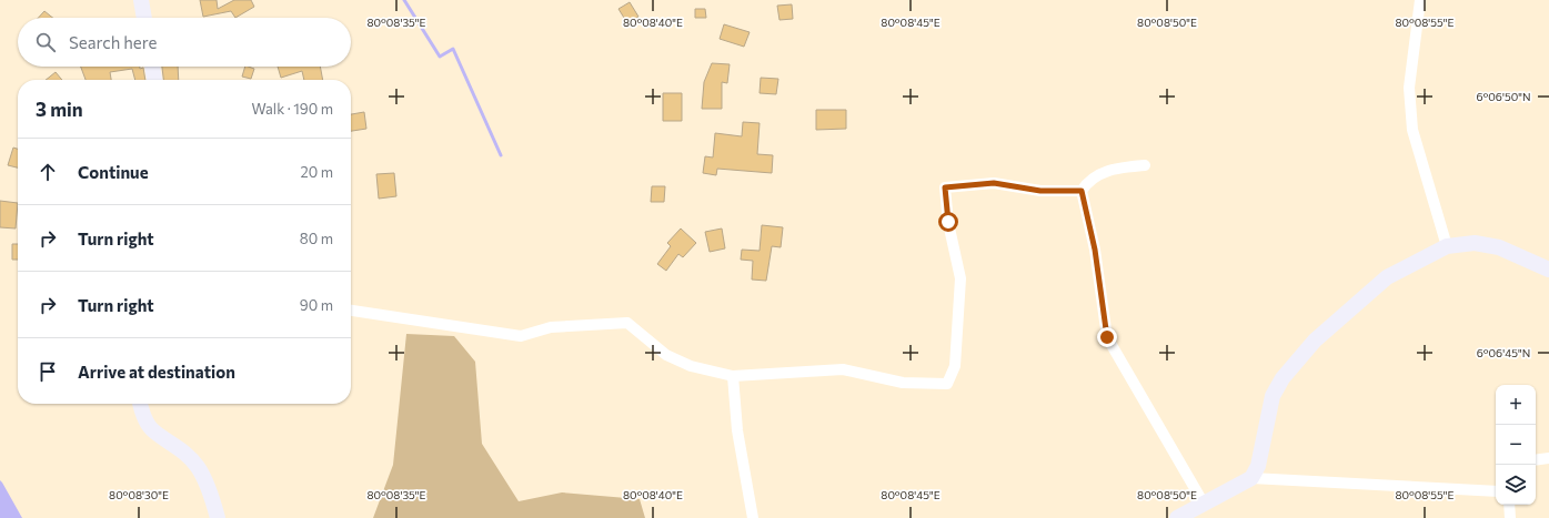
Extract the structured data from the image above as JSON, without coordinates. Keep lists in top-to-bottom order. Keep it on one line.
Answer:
{"page":{"search":"Search here","heading":["3 min","Walk · 190 m"],"list":[["Continue","20 m"],["Turn right","80 m"],["Turn right","90 m"],"Arrive at destination"],"map_buttons":["+","−"]},"coordinates":["80°08'35\"E","80°08'40\"E","80°08'45\"E","80°08'50\"E","80°08'55\"E","6°06'50\"N","6°06'45\"N","80°08'30\"E"]}
